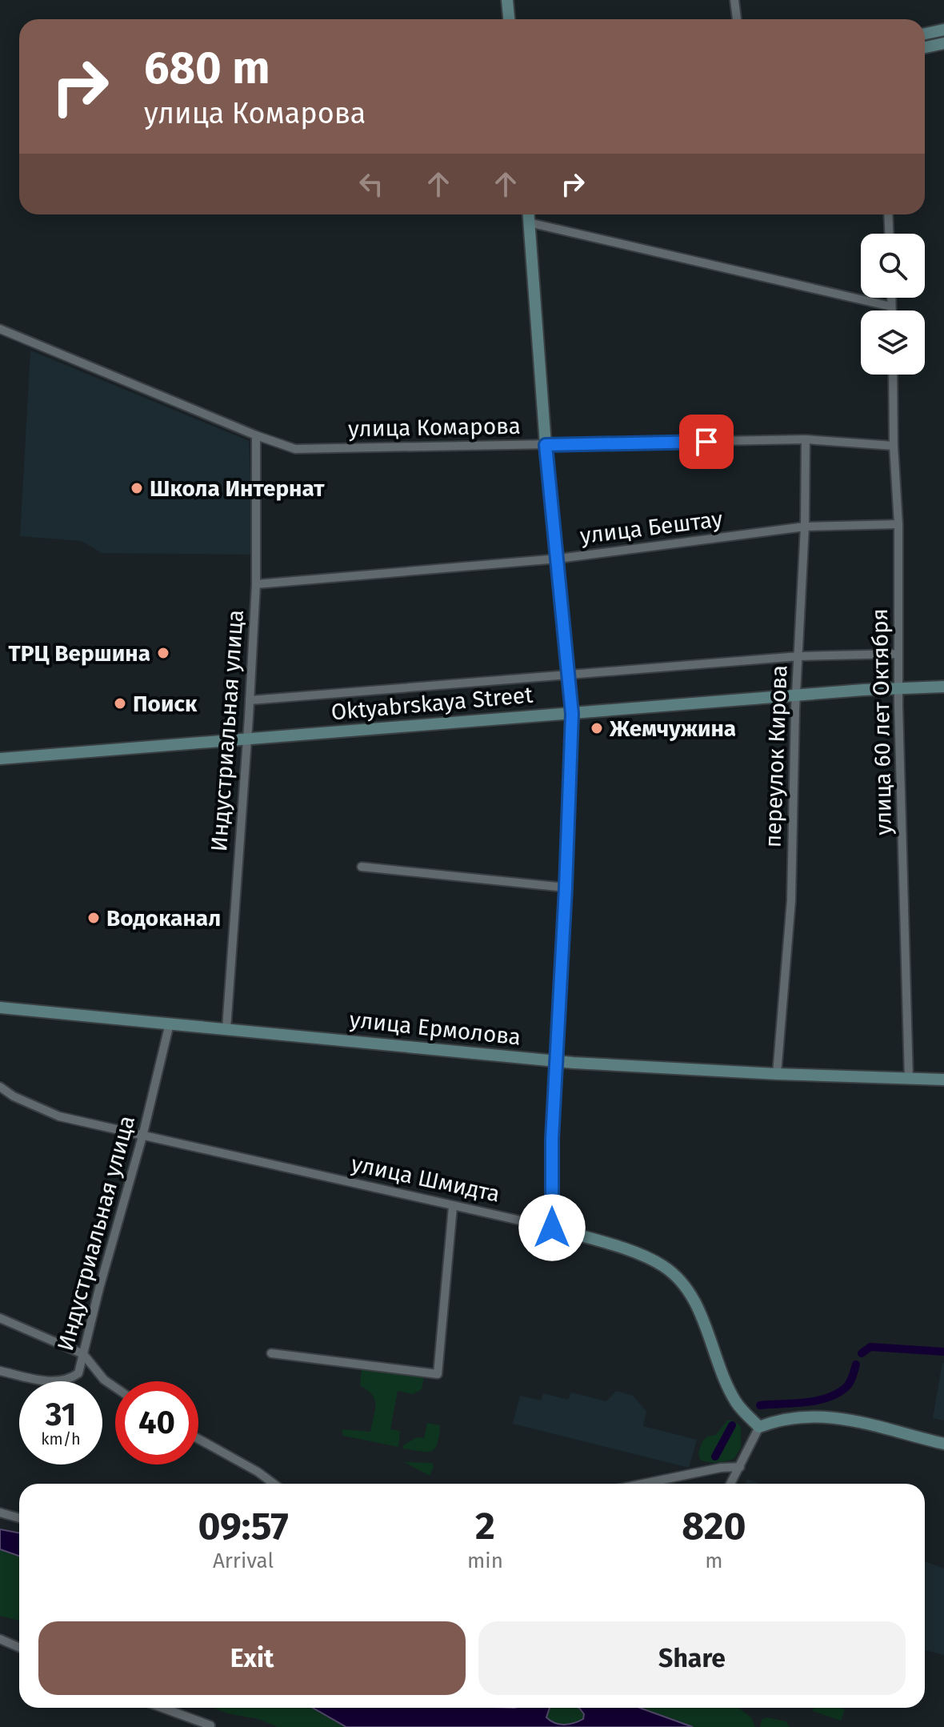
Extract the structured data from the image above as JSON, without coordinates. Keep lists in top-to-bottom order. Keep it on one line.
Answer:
{"streets":{"street":["улица Комарова","улица Бештау","Oktyabrskaya Street","улица 60 лет Октября","Индустриальная улица","переулок Кирова","улица Ермолова","улица Шмидта"]},"crossings":[["улица Комарова","улица 60 лет Октября"],["улица Комарова","Индустриальная улица"],["улица Комарова","переулок Кирова"],["улица Бештау","улица 60 лет Октября"],["улица Бештау","Индустриальная улица"],["улица Бештау","переулок Кирова"],["Oktyabrskaya Street","улица 60 лет Октября"],["Oktyabrskaya Street","Индустриальная улица"],["Oktyabrskaya Street","переулок Кирова"],["улица 60 лет Октября","улица Ермолова"],["Индустриальная улица","улица Ермолова"],["Индустриальная улица","улица Шмидта"],["переулок Кирова","улица Ермолова"]],"places":["Школа Интернат","ТРЦ Вершина","Поиск","Жемчужина","Водоканал"],"page":{"turn":["680 m","улица Комарова"],"speed":"31 km/h","limit":"40","eta":["09:57","Arrival","2","min","820","m"],"buttons":["Exit","Share"]}}
